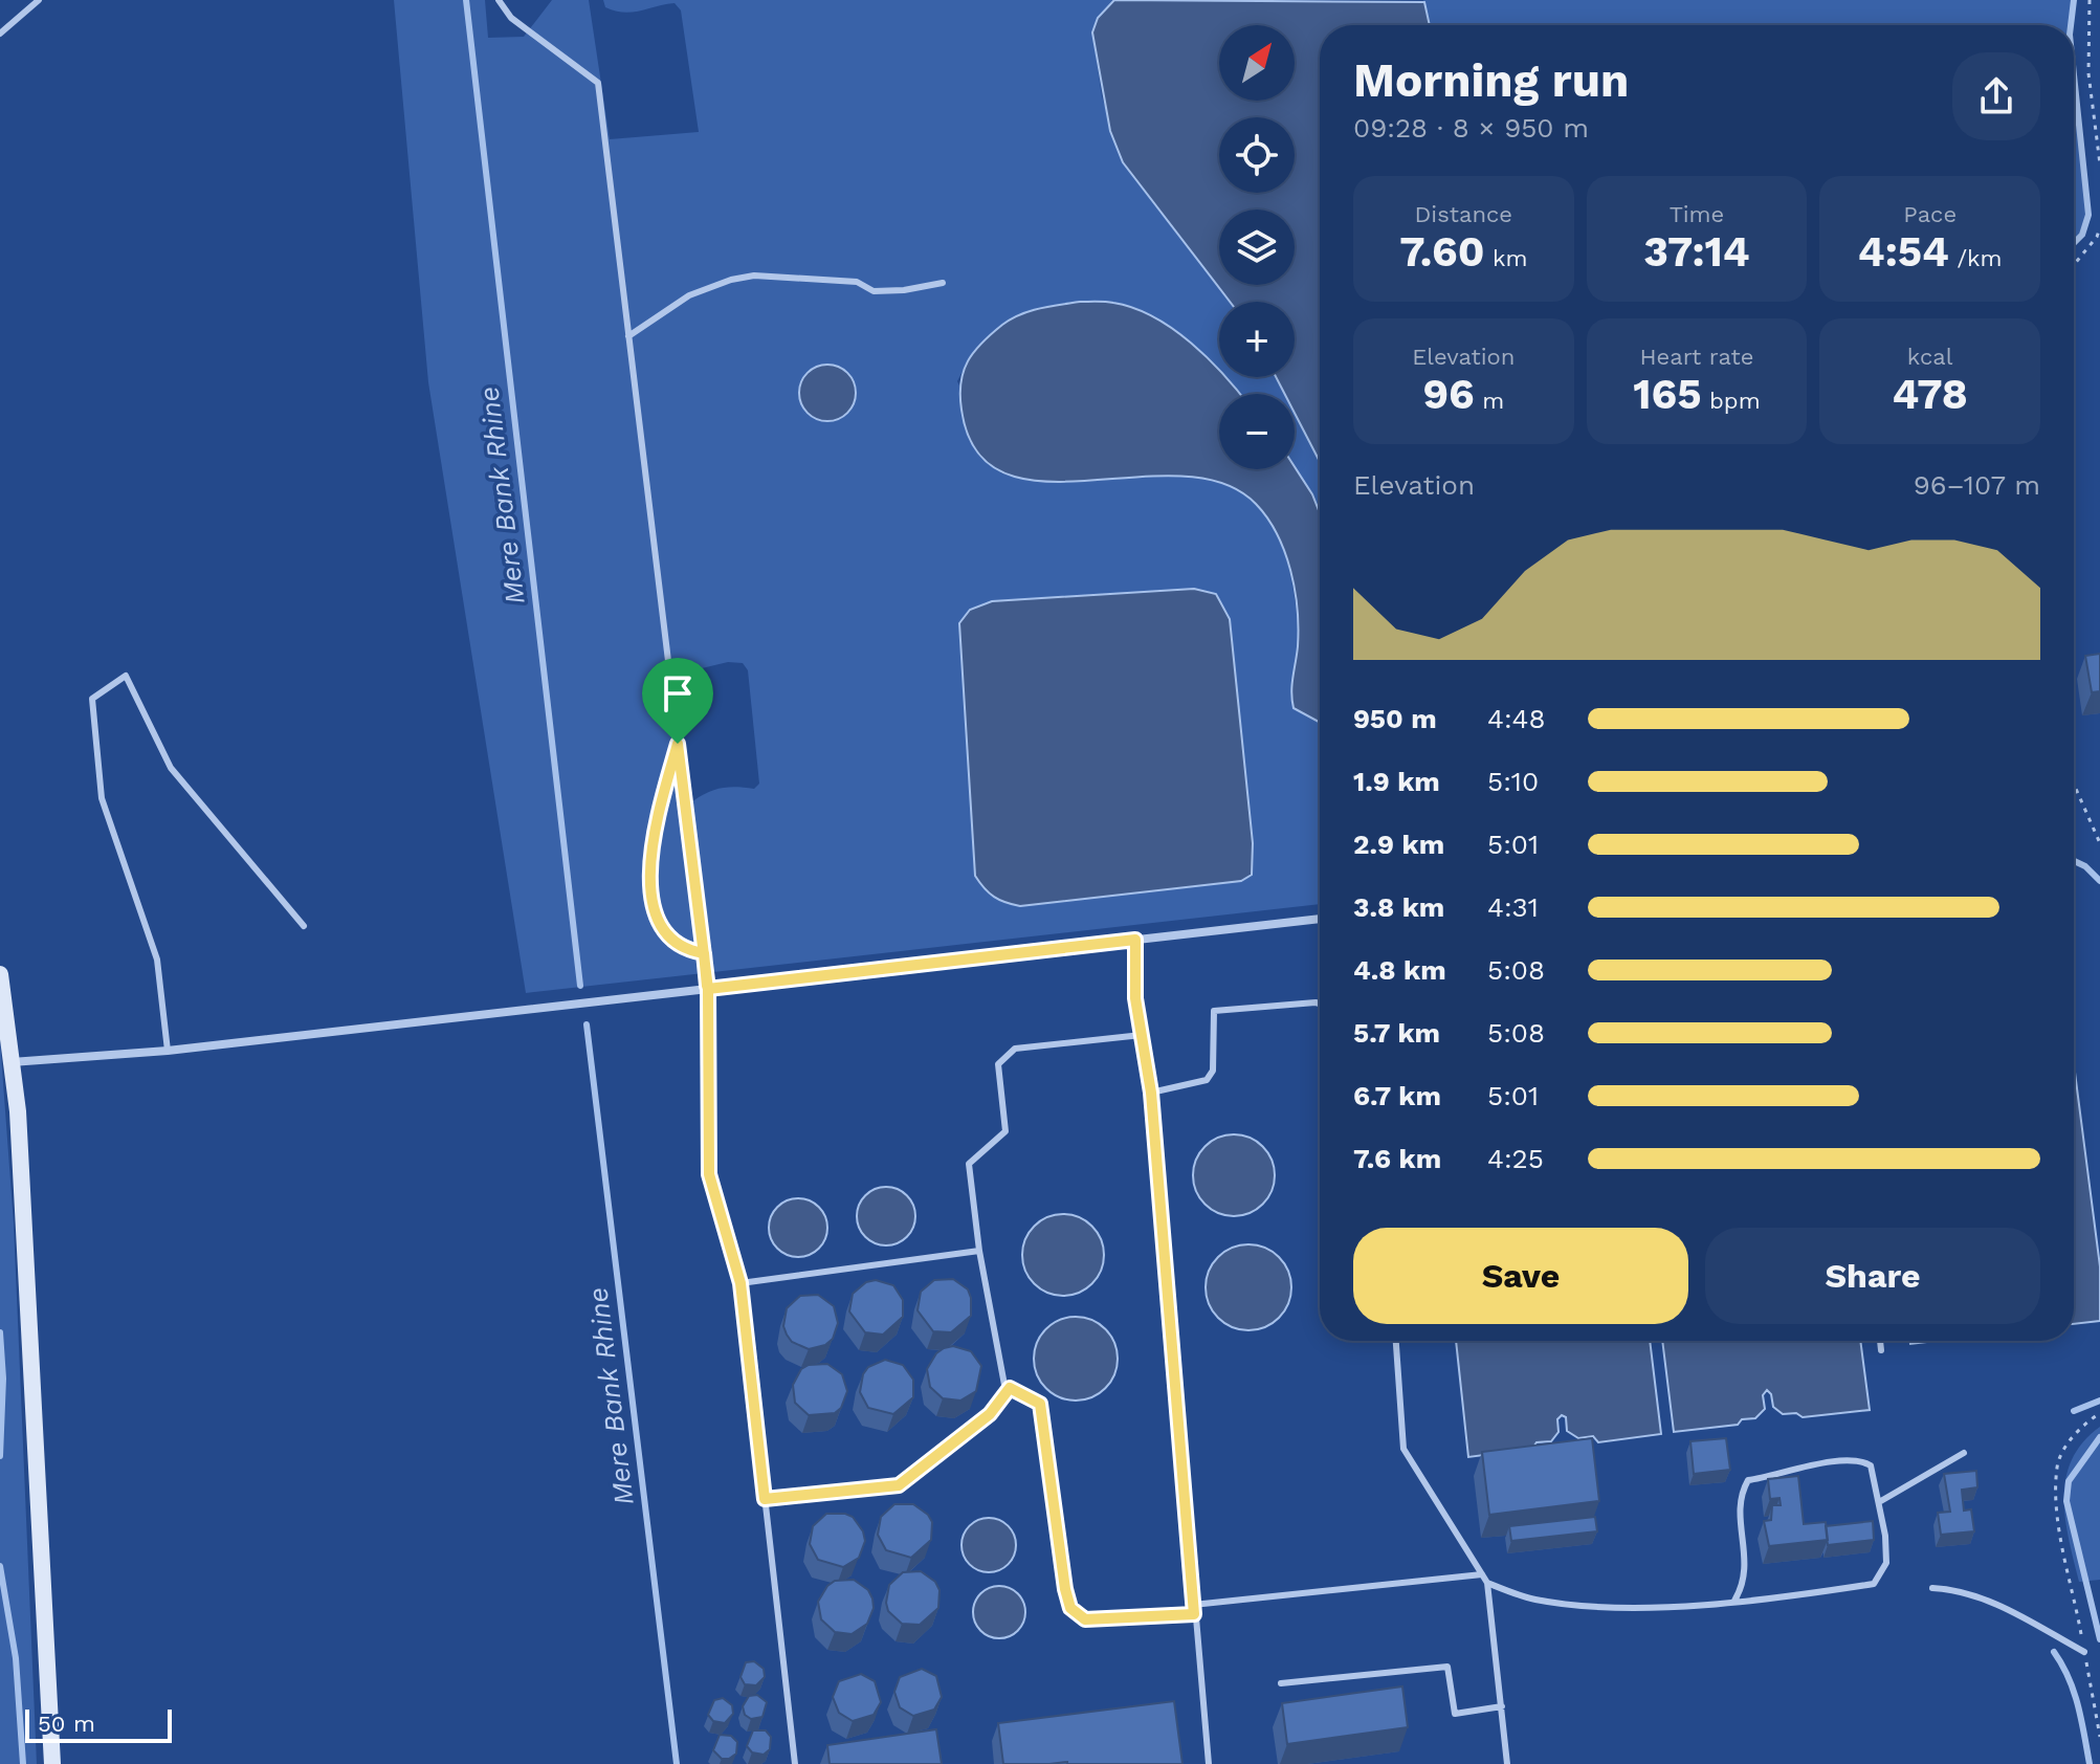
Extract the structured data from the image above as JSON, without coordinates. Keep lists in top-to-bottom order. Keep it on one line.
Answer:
{"water":["Mere Bank Rhine"],"scale_bar":"50 m","north":"top right","page":{"map_buttons":["+","−"],"heading":["Morning run","09:28 · 8 × 950 m"],"stats":[["Distance","7.60 km"],["Time","37:14"],["Pace","4:54 /km"],["Elevation","96 m"],["Heart rate","165 bpm"],["kcal","478"]],"chart":["Elevation","96–107 m"],"list":[{"name":"950 m","note":"4:48"},{"name":"1.9 km","note":"5:10"},{"name":"2.9 km","note":"5:01"},{"name":"3.8 km","note":"4:31"},{"name":"4.8 km","note":"5:08"},{"name":"5.7 km","note":"5:08"},{"name":"6.7 km","note":"5:01"},{"name":"7.6 km","note":"4:25"}],"buttons":["Save","Share"],"scale":"50 m"}}
